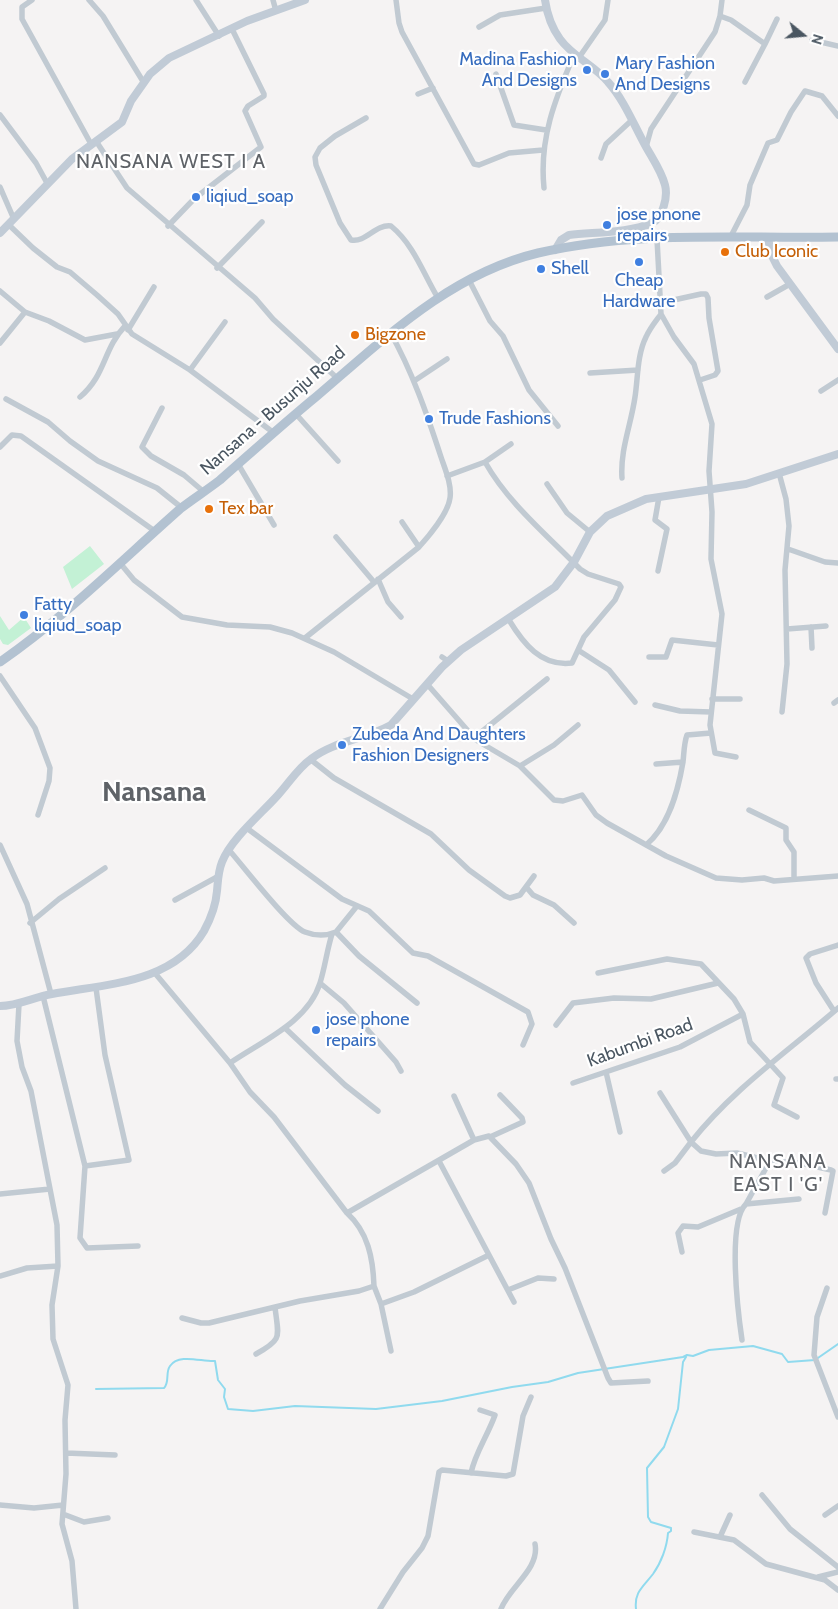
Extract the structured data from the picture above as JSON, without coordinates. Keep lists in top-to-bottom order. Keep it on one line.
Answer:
{"streets":{"main road":["Nansana - Busunju Road"],"street":["Kabumbi Road"]},"districts":["NANSANA WEST I A","Nansana","NANSANA EAST I 'G'"],"places":["Madina Fashion And Designs","Mary Fashion And Designs","liqiud_soap","jose pnone repairs","Club Iconic","Cheap Hardware","Shell","Bigzone","Trude Fashions","Tex bar","Fatty liqiud_soap","Zubeda And Daughters Fashion Designers","jose phone repairs"],"north":"right"}
